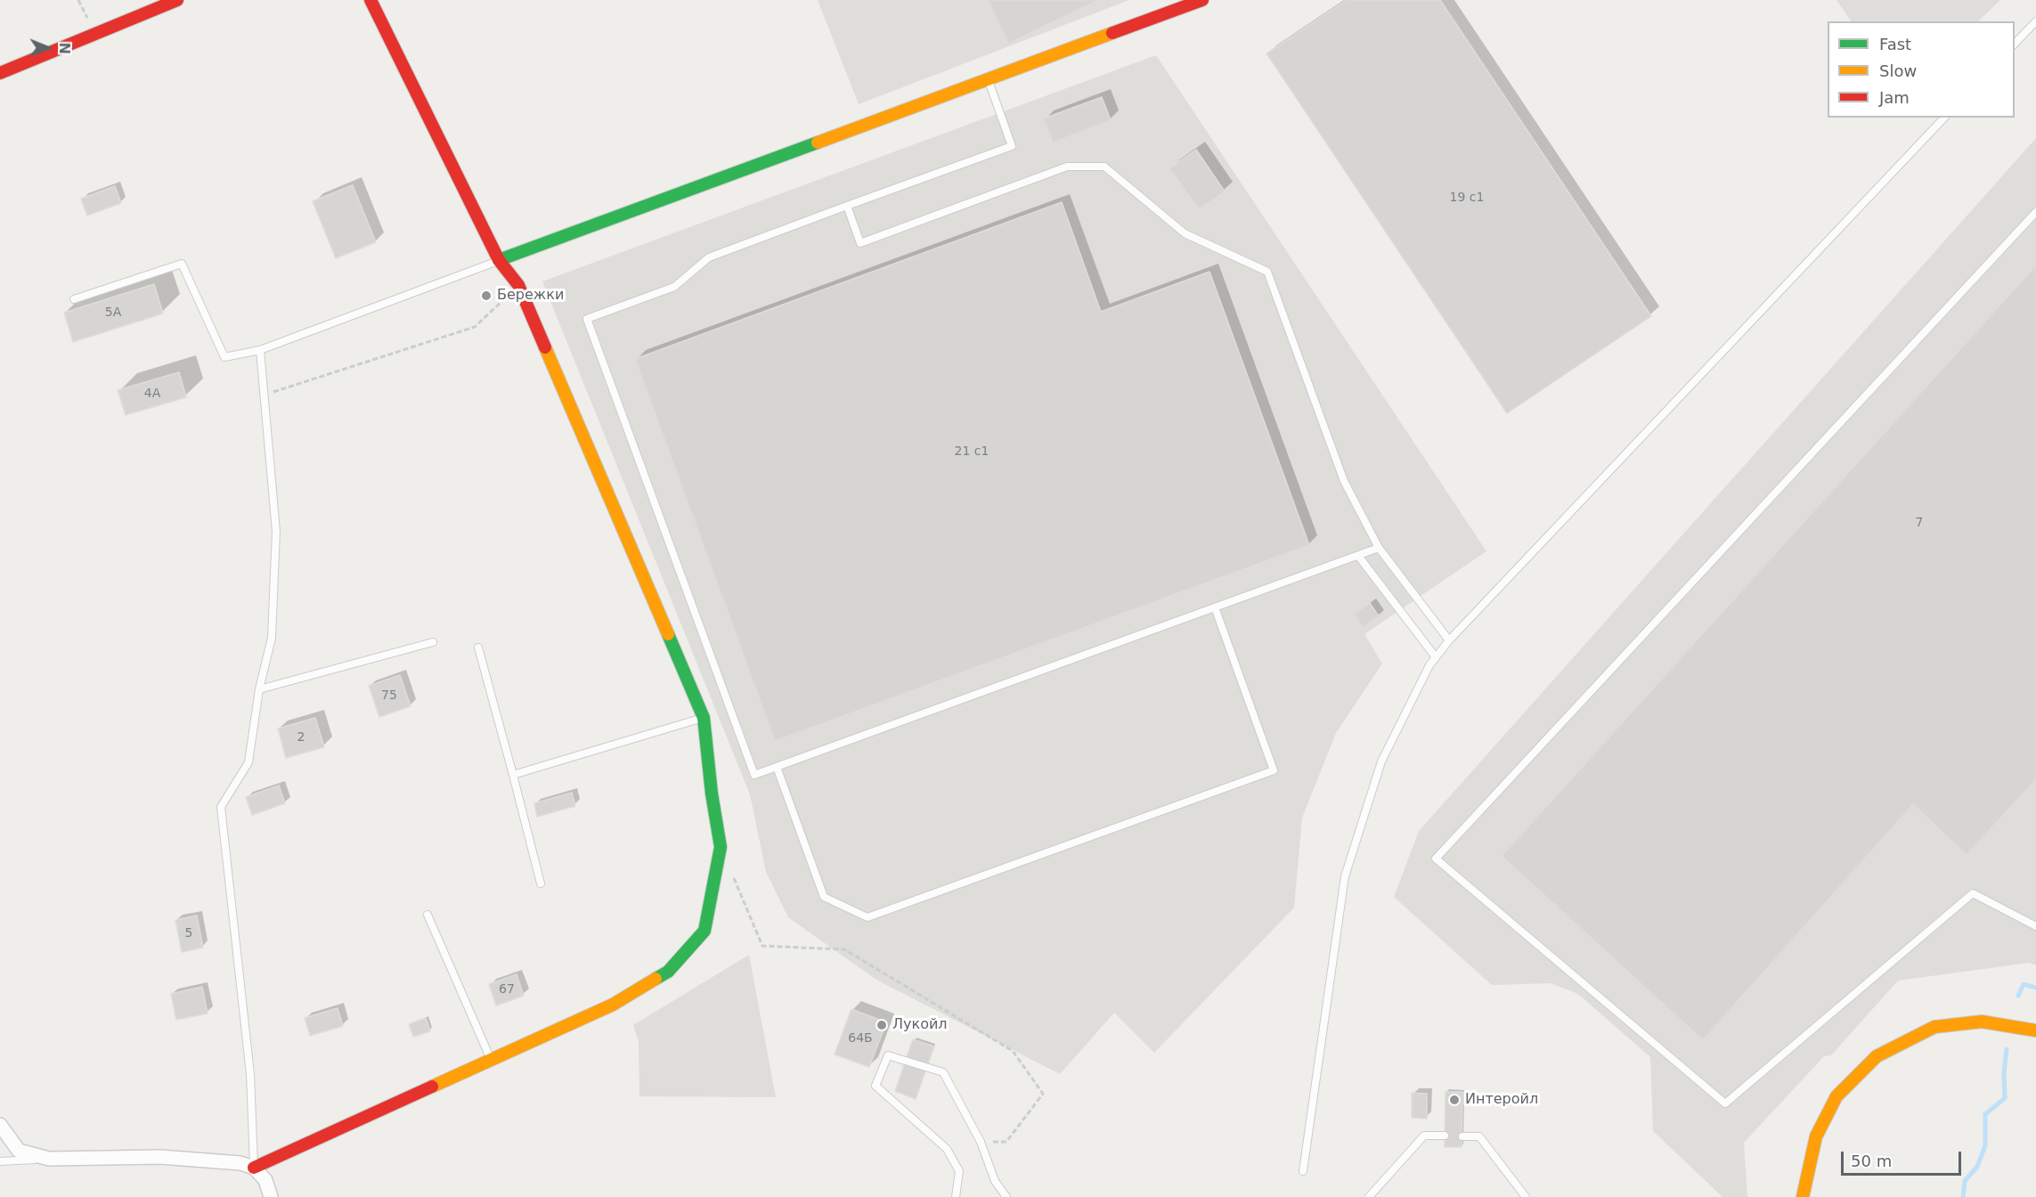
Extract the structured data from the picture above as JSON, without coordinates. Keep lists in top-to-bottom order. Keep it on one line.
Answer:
{"places":["Бережки","Лукойл","Интеройл"],"house_numbers":["19 с1","5А","4А","21 с1","7","75","2","5","67","64Б"],"legend":["Fast","Slow","Jam"],"scale_bar":"50 m","north":"right"}
